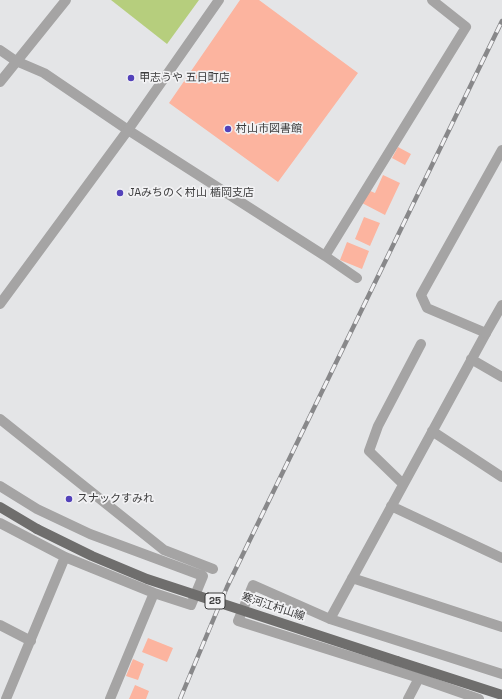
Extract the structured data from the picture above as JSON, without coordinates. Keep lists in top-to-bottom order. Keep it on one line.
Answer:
{"streets":{"main road":["25","寒河江村山線"]},"places":["甲志うや 五日町店","村山市図書館","JAみちのく村山 楯岡支店","スナックすみれ"]}
